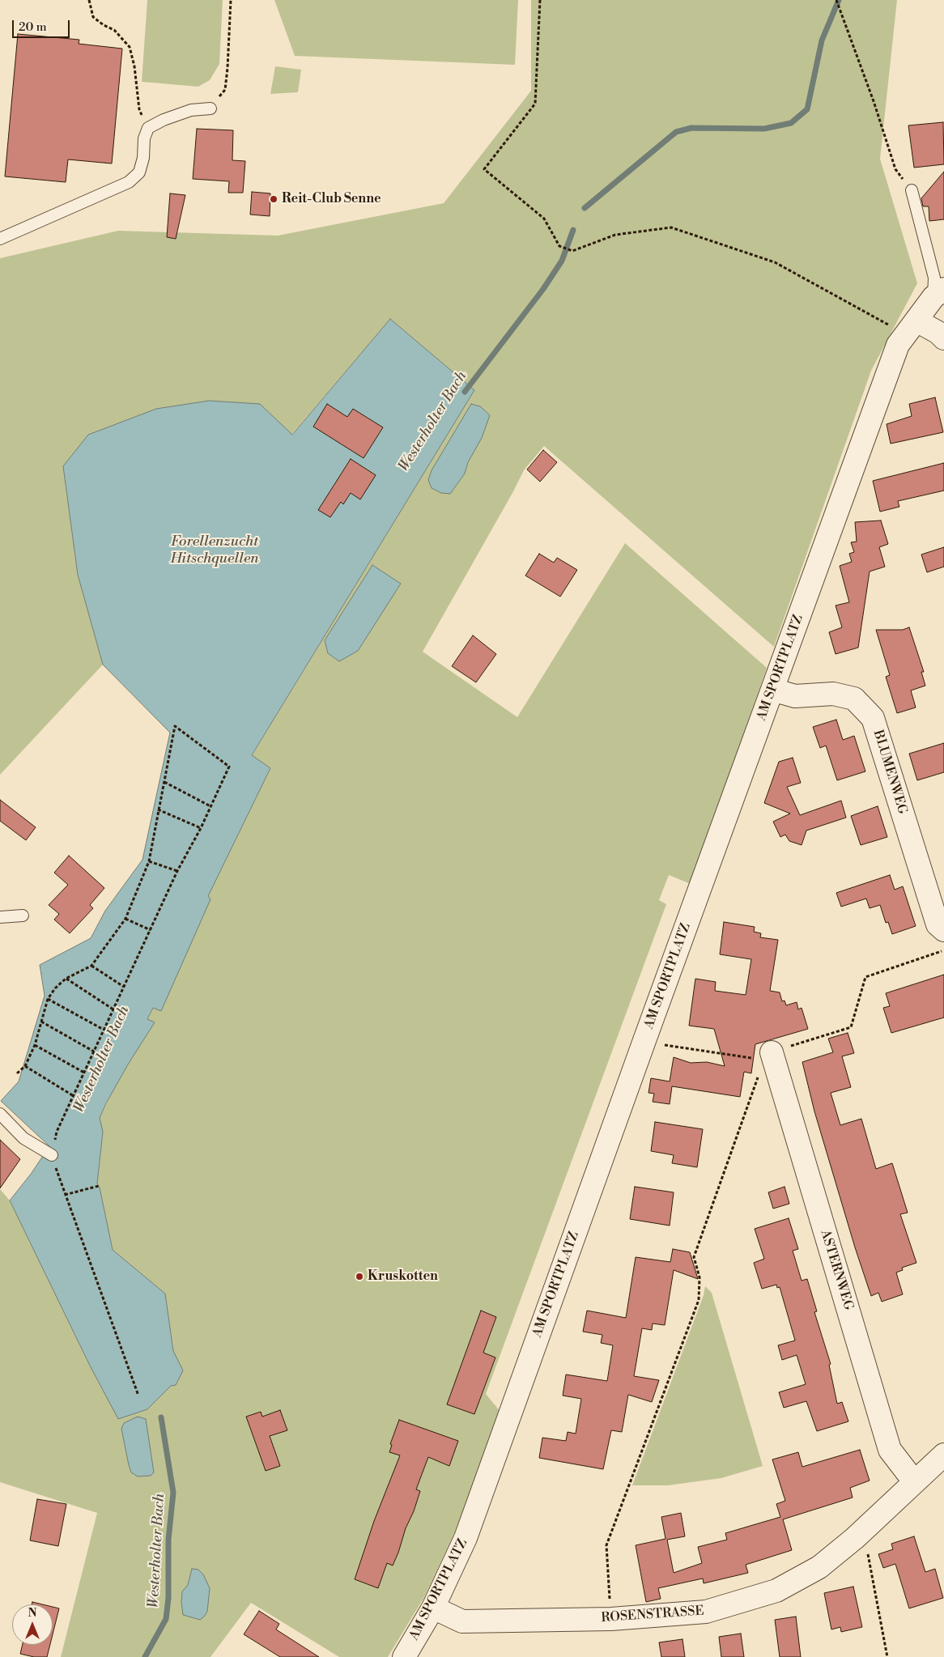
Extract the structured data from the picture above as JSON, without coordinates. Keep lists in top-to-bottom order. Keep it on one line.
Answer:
{"streets":{"street":["AM SPORTPLATZ","BLUMENWEG","ASTERNWEG","ROSENSTRASSE"]},"crossings":[["AM SPORTPLATZ","BLUMENWEG"],["AM SPORTPLATZ","ROSENSTRASSE"],["ASTERNWEG","ROSENSTRASSE"]],"water":["Westerholter Bach","Forellenzucht Hitschquellen"],"places":["Reit-Club Senne","Kruskotten"],"scale_bar":"20 m","north":"top"}
